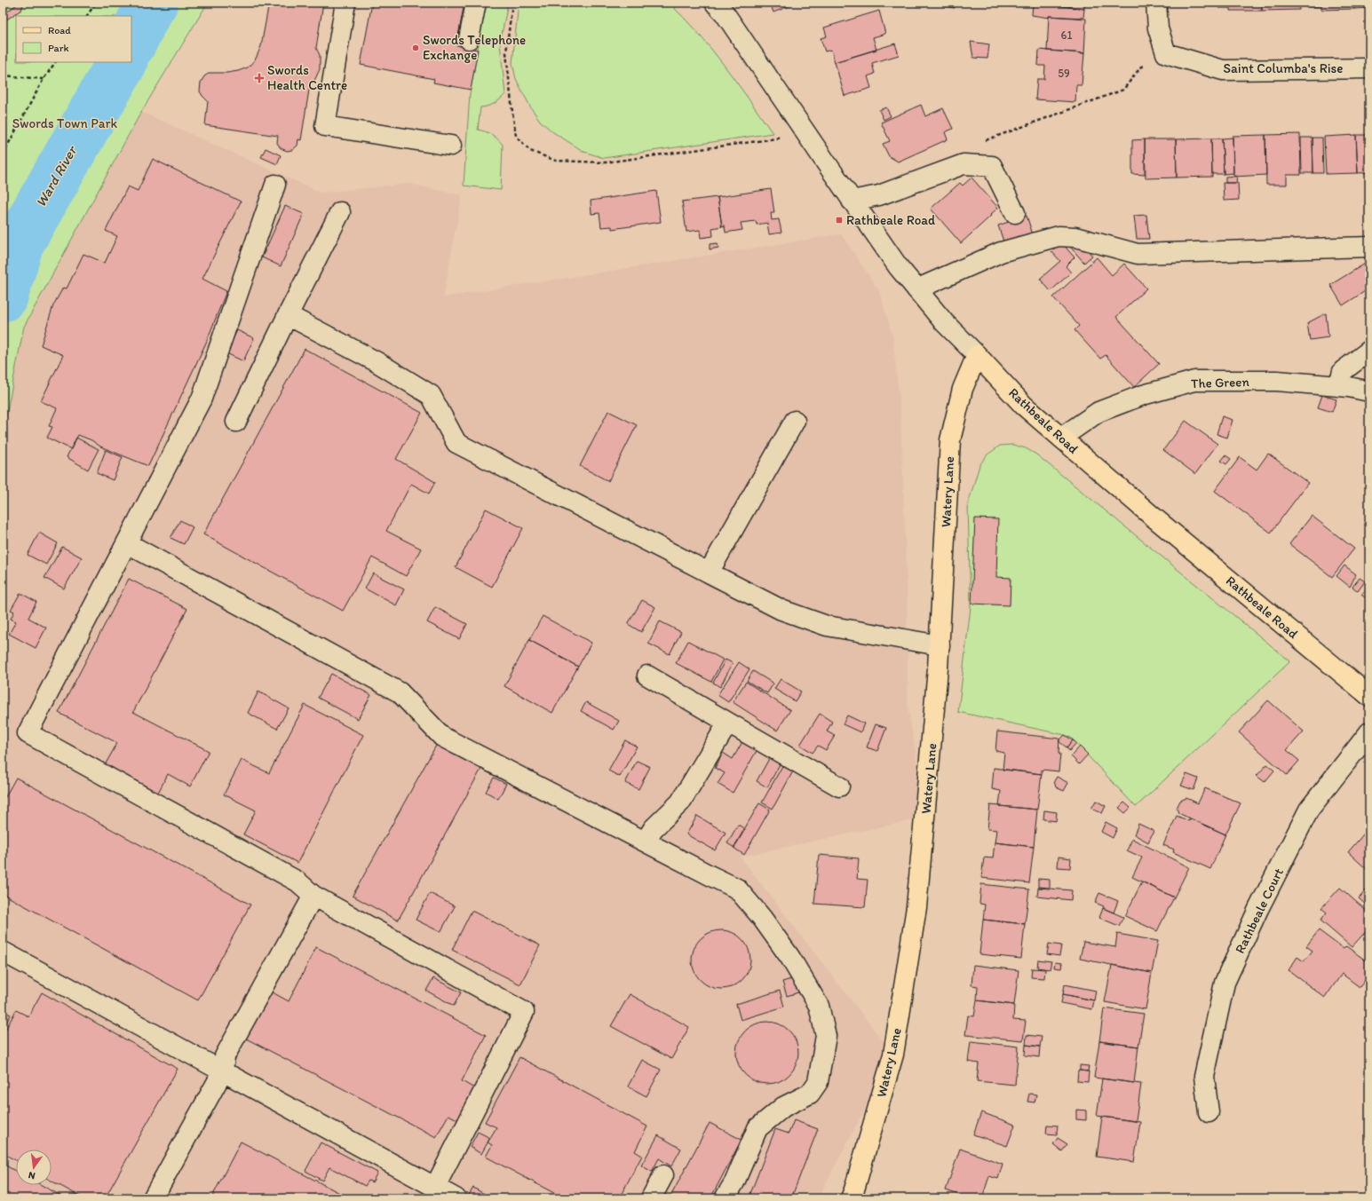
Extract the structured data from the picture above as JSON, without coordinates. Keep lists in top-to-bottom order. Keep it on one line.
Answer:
{"streets":{"main road":["Rathbeale Road","Watery Lane"],"street":["Saint Columba's Rise","The Green","Rathbeale Court"]},"crossings":[["The Green","Rathbeale Road"],["Rathbeale Road","Watery Lane"]],"water":["Ward River"],"parks":["Swords Town Park"],"places":{"other":["Swords Telephone Exchange"],"health":["Swords Health Centre"],"transit":["Rathbeale Road"]},"house_numbers":["61","59"],"legend":["Road","Park"],"north":"bottom"}
